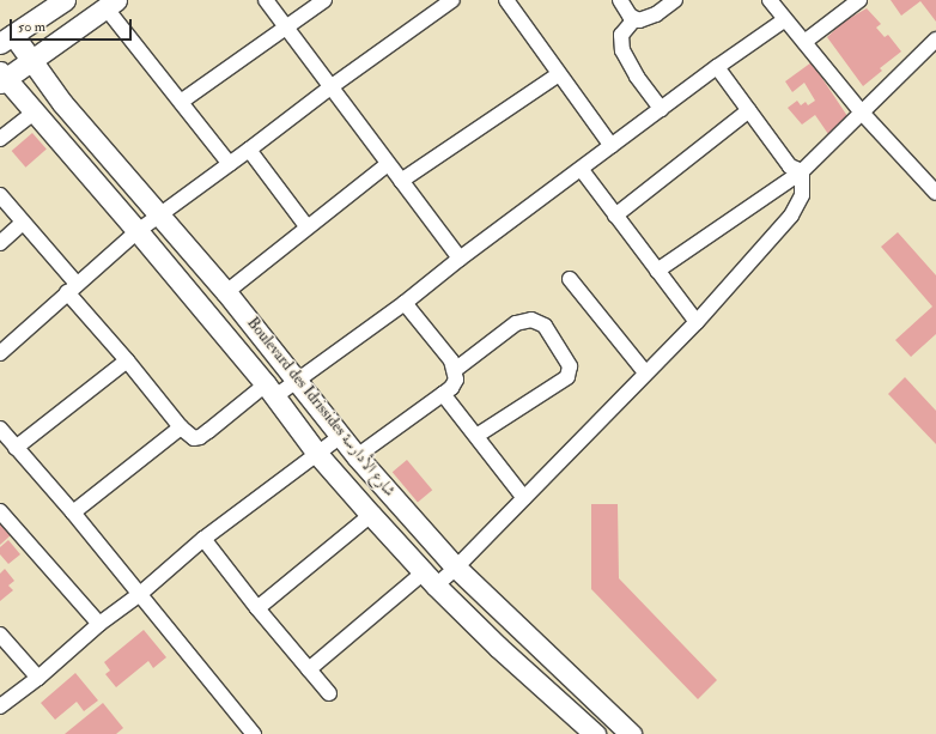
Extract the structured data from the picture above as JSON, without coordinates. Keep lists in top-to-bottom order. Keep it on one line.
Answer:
{"streets":{"street":["Boulevard des Idrissides شارع الأدارسة"]},"scale_bar":"50 m"}
